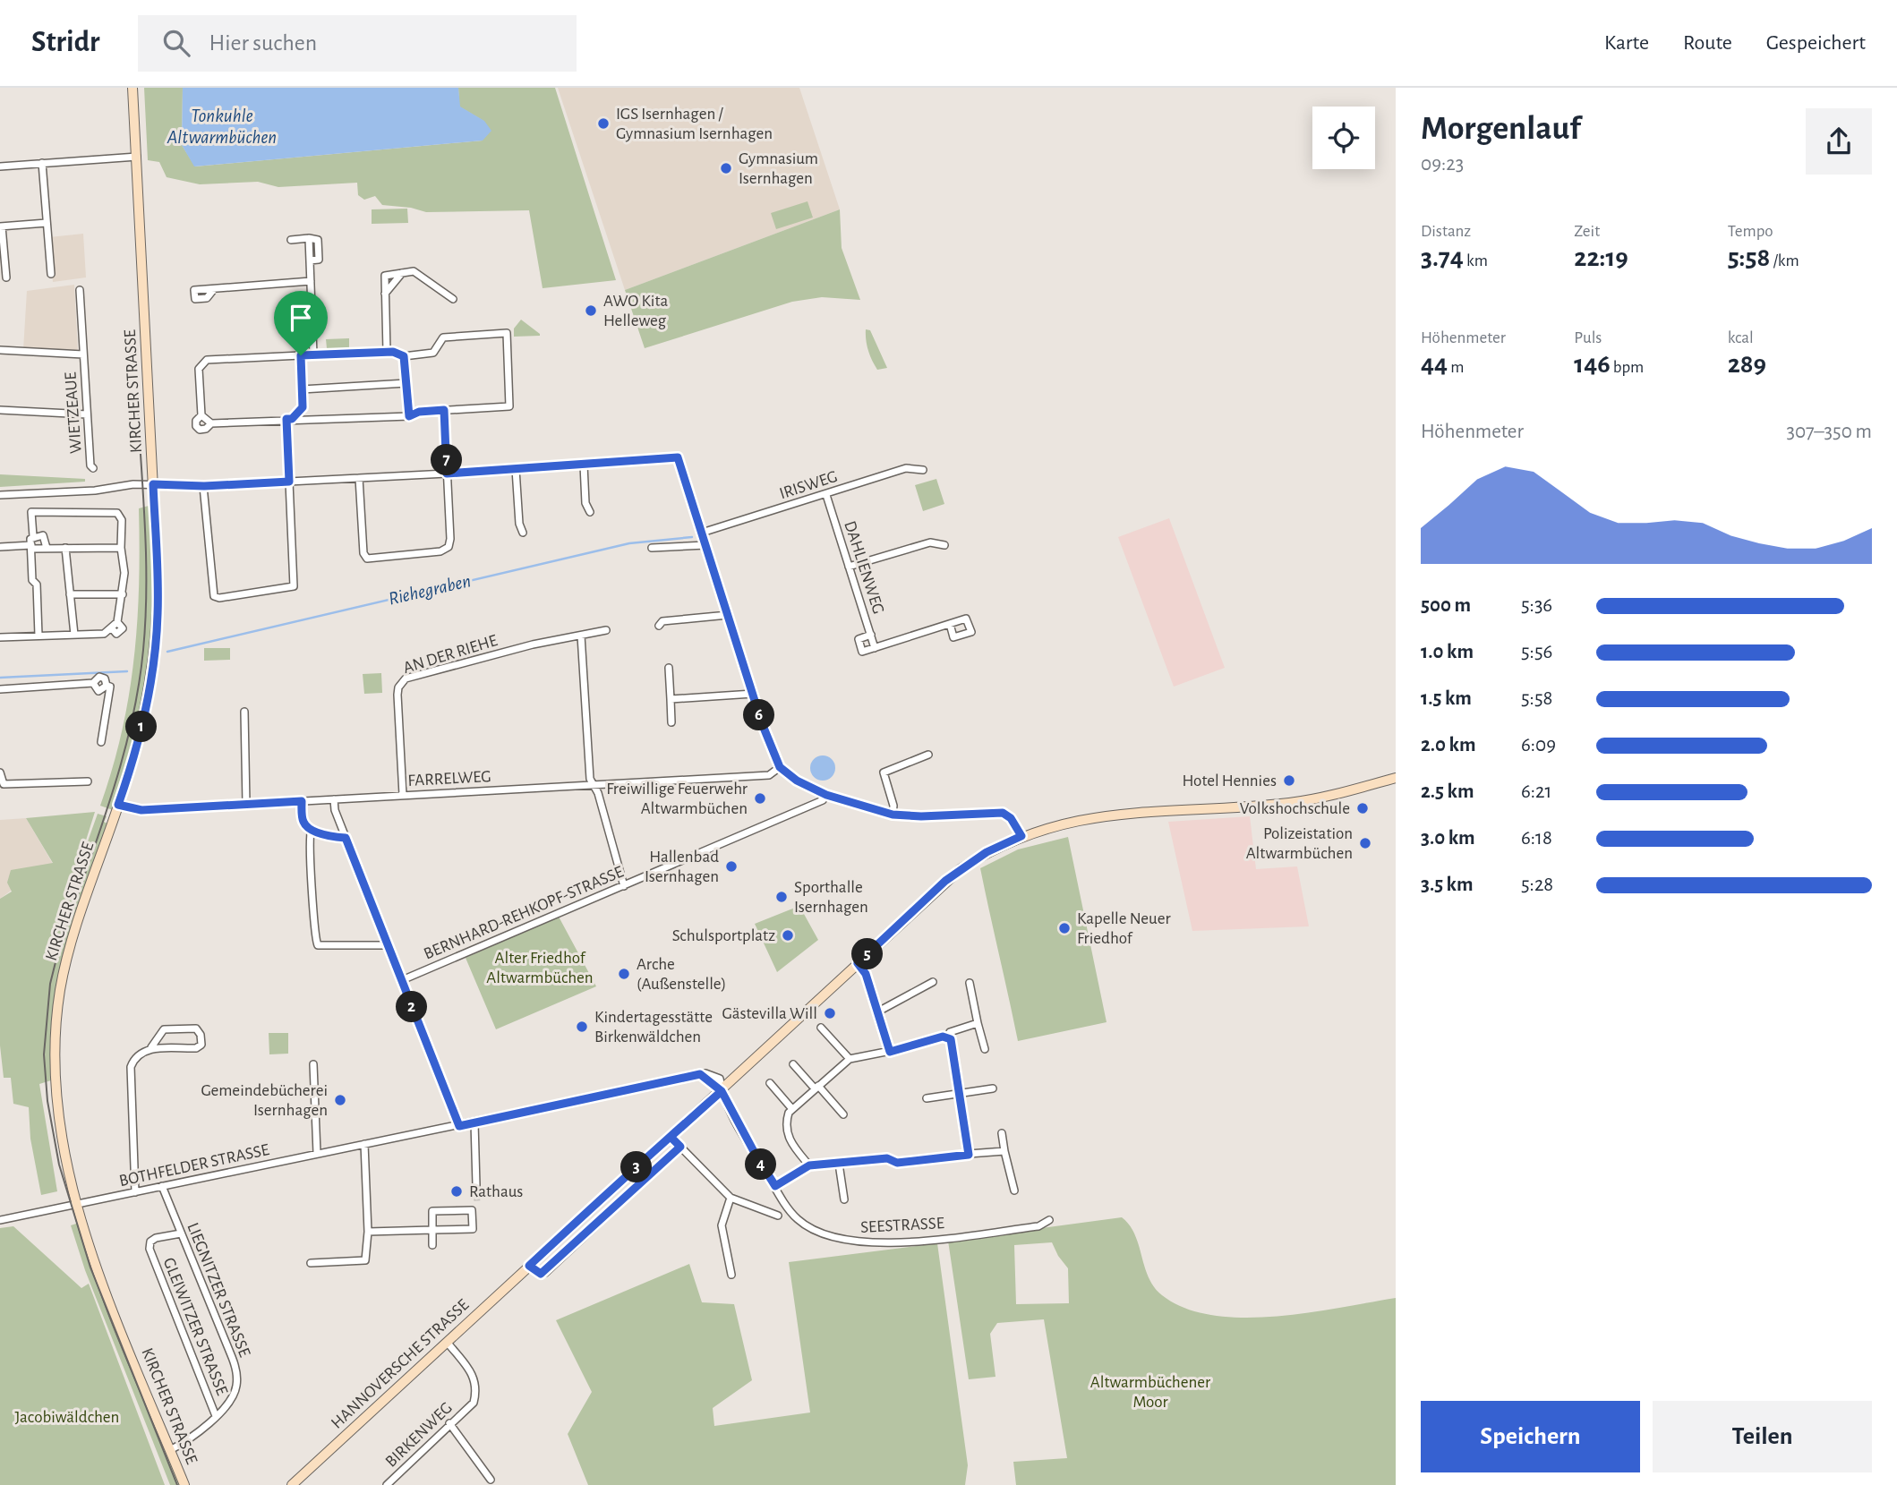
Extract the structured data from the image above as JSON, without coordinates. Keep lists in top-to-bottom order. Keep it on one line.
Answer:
{"streets":{"main road":["KIRCHER STRASSE","HANNOVERSCHE STRASSE"],"street":["WIETZEAUE","IRISWEG","DAHLIENWEG","AN DER RIEHE","FARRELWEG","BERNHARD-REHKOPF-STRASSE","BOTHFELDER STRASSE","SEESTRASSE","LIEGNITZER STRASSE","GLEIWITZER STRASSE","BIRKENWEG"]},"crossings":[["KIRCHER STRASSE","FARRELWEG"],["KIRCHER STRASSE","BOTHFELDER STRASSE"],["KIRCHER STRASSE","LIEGNITZER STRASSE"],["IRISWEG","DAHLIENWEG"],["AN DER RIEHE","FARRELWEG"],["BOTHFELDER STRASSE","SEESTRASSE"],["BOTHFELDER STRASSE","LIEGNITZER STRASSE"],["BOTHFELDER STRASSE","HANNOVERSCHE STRASSE"],["SEESTRASSE","HANNOVERSCHE STRASSE"],["LIEGNITZER STRASSE","GLEIWITZER STRASSE"],["HANNOVERSCHE STRASSE","BIRKENWEG"]],"water":["Tonkuhle Altwarmbüchen","Riehegraben"],"parks":["Alter Friedhof Altwarmbüchen","Altwarmbüchener Moor","Jacobiwäldchen"],"places":["IGS Isernhagen / Gymnasium Isernhagen","Gymnasium Isernhagen","AWO Kita Helleweg","Hotel Hennies","Freiwillige Feuerwehr Altwarmbüchen","Volkshochschule","Polizeistation Altwarmbüchen","Hallenbad Isernhagen","Sporthalle Isernhagen","Kapelle Neuer Friedhof","Schulsportplatz","Arche (Außenstelle)","Gästevilla Will","Kindertagesstätte Birkenwäldchen","Gemeindebücherei Isernhagen","Rathaus"],"page":{"header":"Stridr","search":"Hier suchen","nav":["Karte","Route","Gespeichert"],"heading":["Morgenlauf","09:23"],"stats":[["Distanz","3.74 km"],["Zeit","22:19"],["Tempo","5:58 /km"],["Höhenmeter","44 m"],["Puls","146 bpm"],["kcal","289"]],"chart":["Höhenmeter","307–350 m"],"pins":["7","6","1","5","2","4","3"],"list":[{"name":"500 m","note":"5:36"},{"name":"1.0 km","note":"5:56"},{"name":"1.5 km","note":"5:58"},{"name":"2.0 km","note":"6:09"},{"name":"2.5 km","note":"6:21"},{"name":"3.0 km","note":"6:18"},{"name":"3.5 km","note":"5:28"}],"buttons":["Speichern","Teilen"]}}
